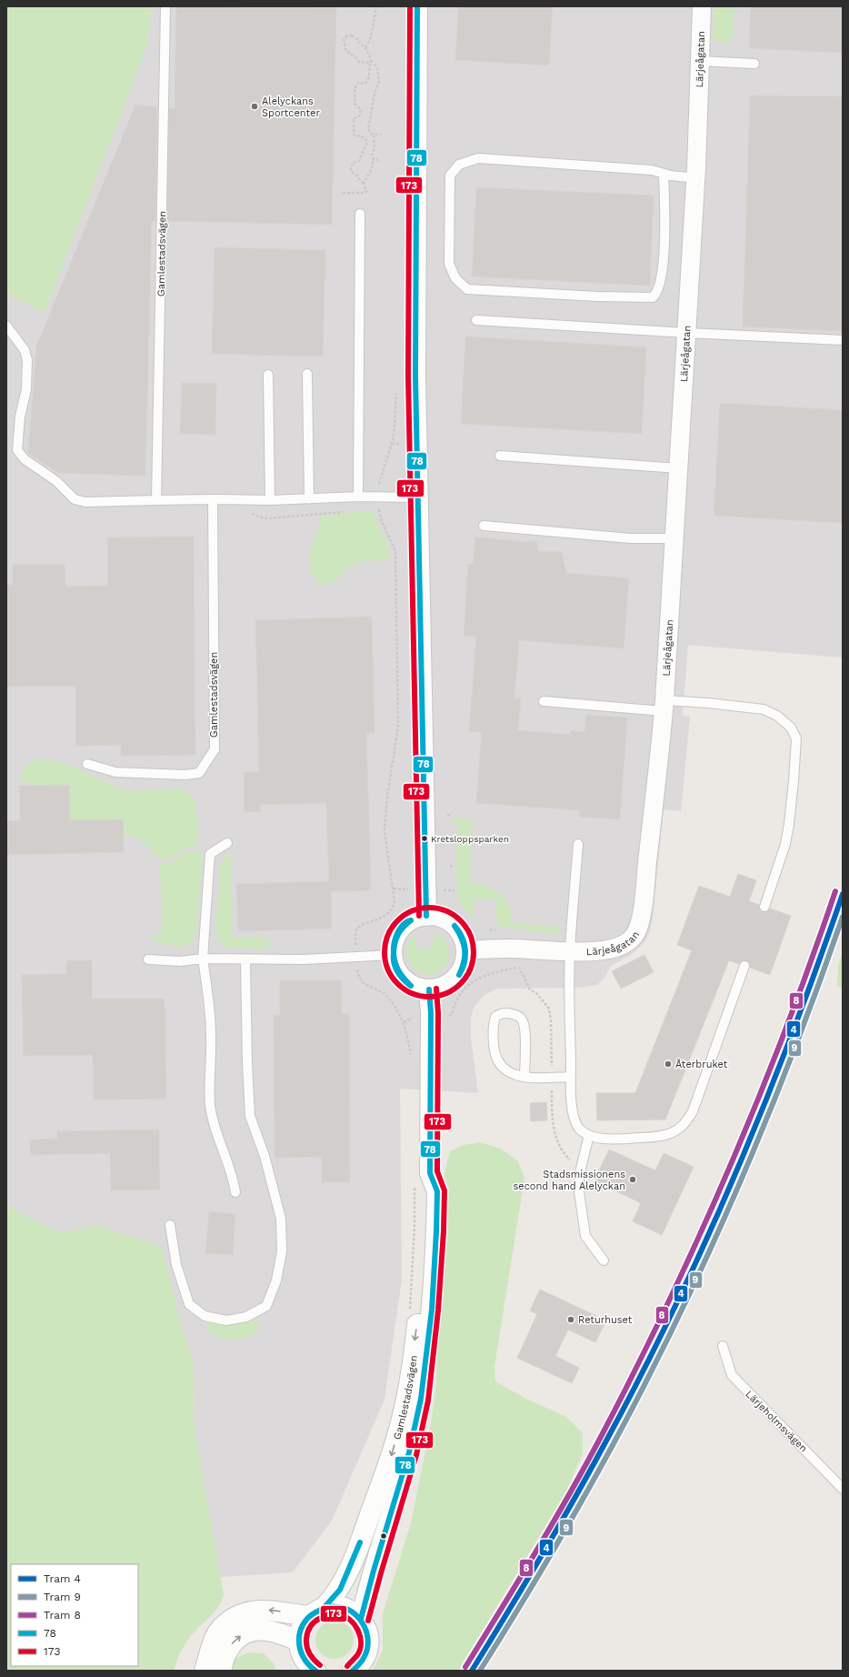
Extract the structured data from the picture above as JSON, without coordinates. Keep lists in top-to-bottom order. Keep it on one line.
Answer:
{"streets":{"street":["Lärjeågatan","Gamlestadsvägen"],"lane":["Lärjeholmsvägen"]},"crossings":[["Lärjeågatan","Gamlestadsvägen"]],"places":["Alelyckans Sportcenter","Kretsloppsparken","Återbruket","Stadsmissionens second hand Alelyckan","Returhuset"],"lines":["transit line 78","transit line 173","tram line 8","tram line 4","tram line 9"],"legend":["Tram 4","Tram 9","Tram 8","78","173"]}
